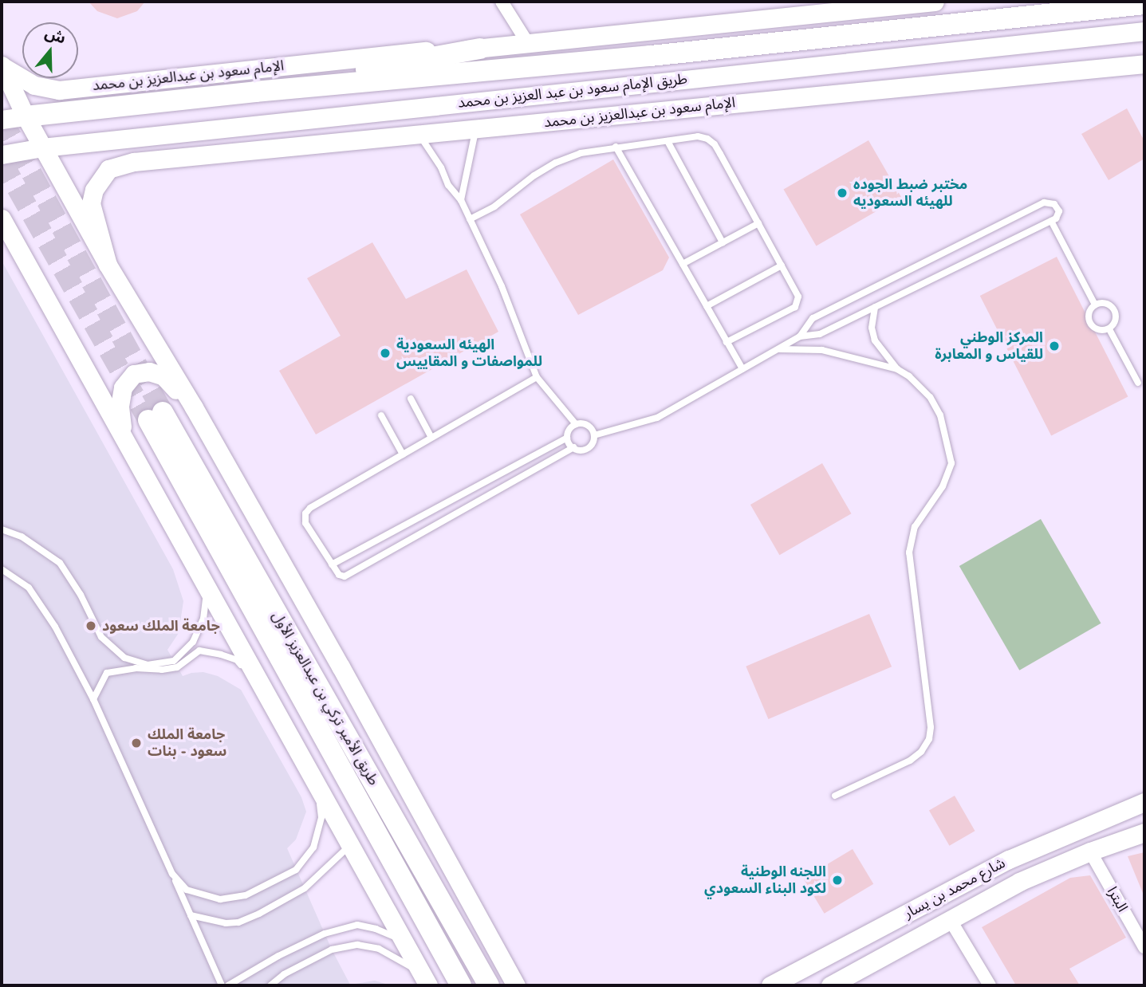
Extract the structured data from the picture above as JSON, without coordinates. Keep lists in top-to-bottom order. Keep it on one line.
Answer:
{"streets":{"main road":["الإمام سعود بن عبدالعزيز بن محمد","طريق الإمام سعود بن عبد العزيز بن محمد","طريق الأمير تركي بن عبدالعزيز الأول","شارع محمد بن يسار"],"street":["البترا"]},"crossings":[["شارع محمد بن يسار","البترا"]],"places":["مختبر ضبط الجوده للهيئه السعوديه","المركز الوطني للقياس و المعابرة","الهيئه السعودية للمواصفات و المقاييس","جامعة الملك سعود","جامعة الملك سعود - بنات","اللجنه الوطنية لكود البناء السعودي"],"north":"top"}
